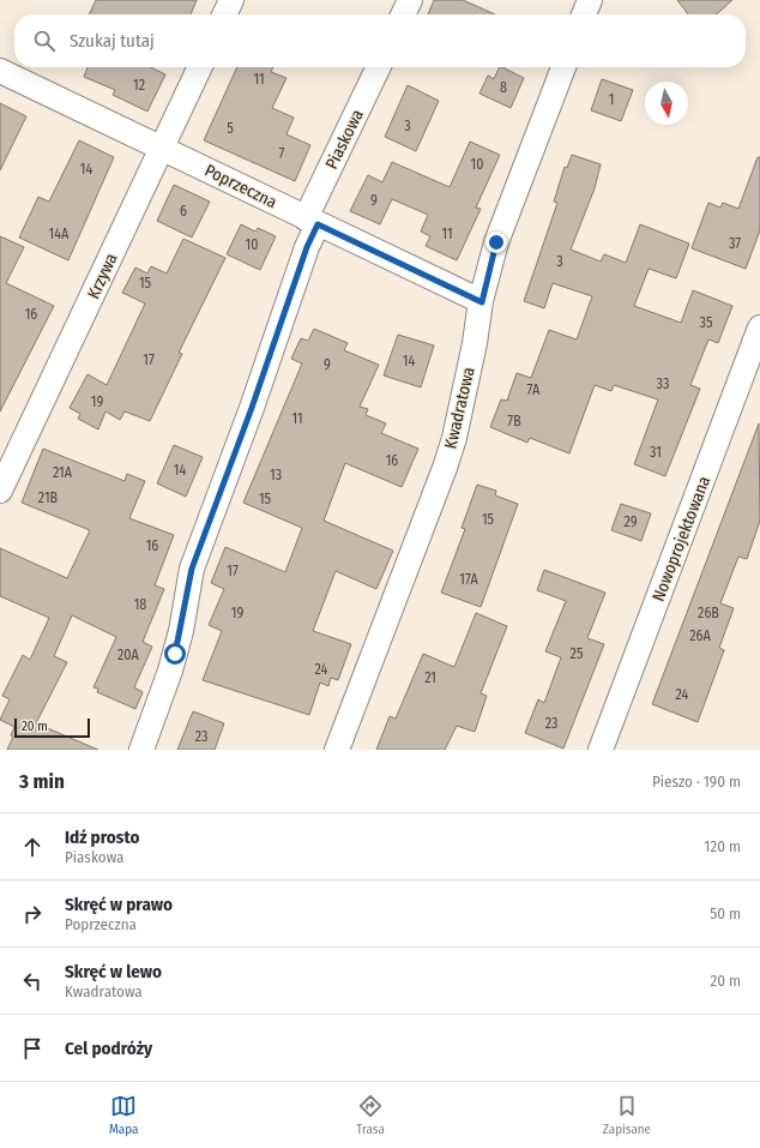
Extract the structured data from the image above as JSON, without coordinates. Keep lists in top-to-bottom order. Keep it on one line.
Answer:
{"streets":{"street":["Piaskowa","Poprzeczna","Krzywa","Kwadratowa","Nowoprojektowana"]},"crossings":[["Piaskowa","Poprzeczna"],["Poprzeczna","Krzywa"],["Poprzeczna","Kwadratowa"]],"house_numbers":["11","12","8","1","3","5","7","10","14","9","6","14A","11","37","10","3","15","16","35","17","14","9","33","7A","19","11","7B","31","16","14","21A","13","21B","15","15","29","16","17","17A","18","19","26B","26A","25","20A","24","21","24","23","23"],"scale_bar":"20 m","north":"bottom","page":{"search":"Szukaj tutaj","scale":"20 m","heading":["3 min","Pieszo · 190 m"],"list":[["Idź prosto","Piaskowa","120 m"],["Skręć w prawo","Poprzeczna","50 m"],["Skręć w lewo","Kwadratowa","20 m"],"Cel podróży"],"nav":["Mapa","Trasa","Zapisane"]}}
